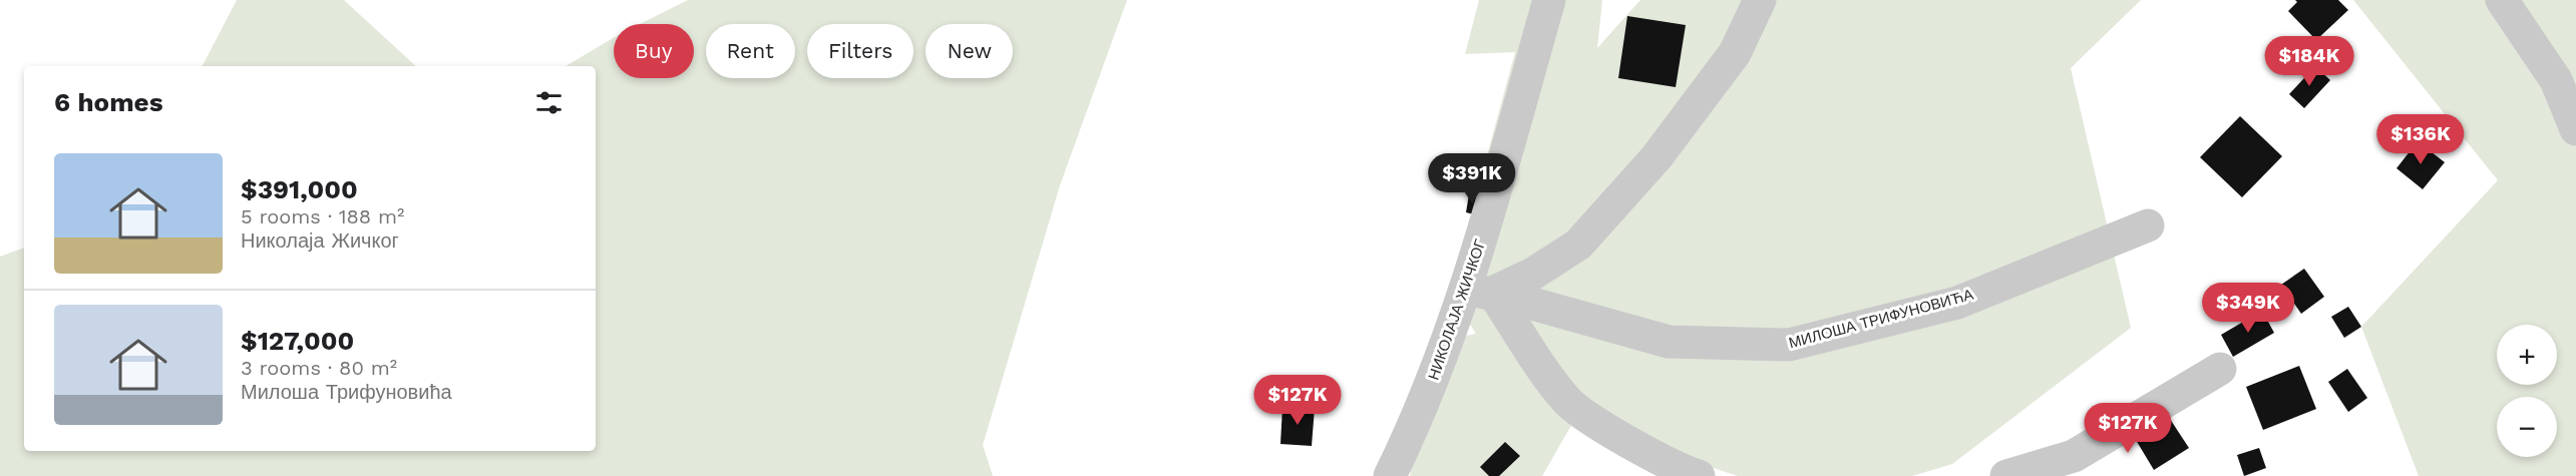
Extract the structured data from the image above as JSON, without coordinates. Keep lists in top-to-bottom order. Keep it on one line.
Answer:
{"streets":{"street":["НИКОЛАЈА ЖИЧКОГ","МИЛОША ТРИФУНОВИЋА"]},"crossings":[["НИКОЛАЈА ЖИЧКОГ","МИЛОША ТРИФУНОВИЋА"]],"page":{"chip":["Buy","Rent","Filters","New"],"price":["$184K","$136K","$391K","$349K","$127K","$127K"],"heading":"6 homes","list":[{"name":"$391,000","note":"5 rooms · 188 m² · Николаја Жичког"},{"name":"$127,000","note":"3 rooms · 80 m² · Милоша Трифуновића"}],"map_buttons":["+","−"]}}
